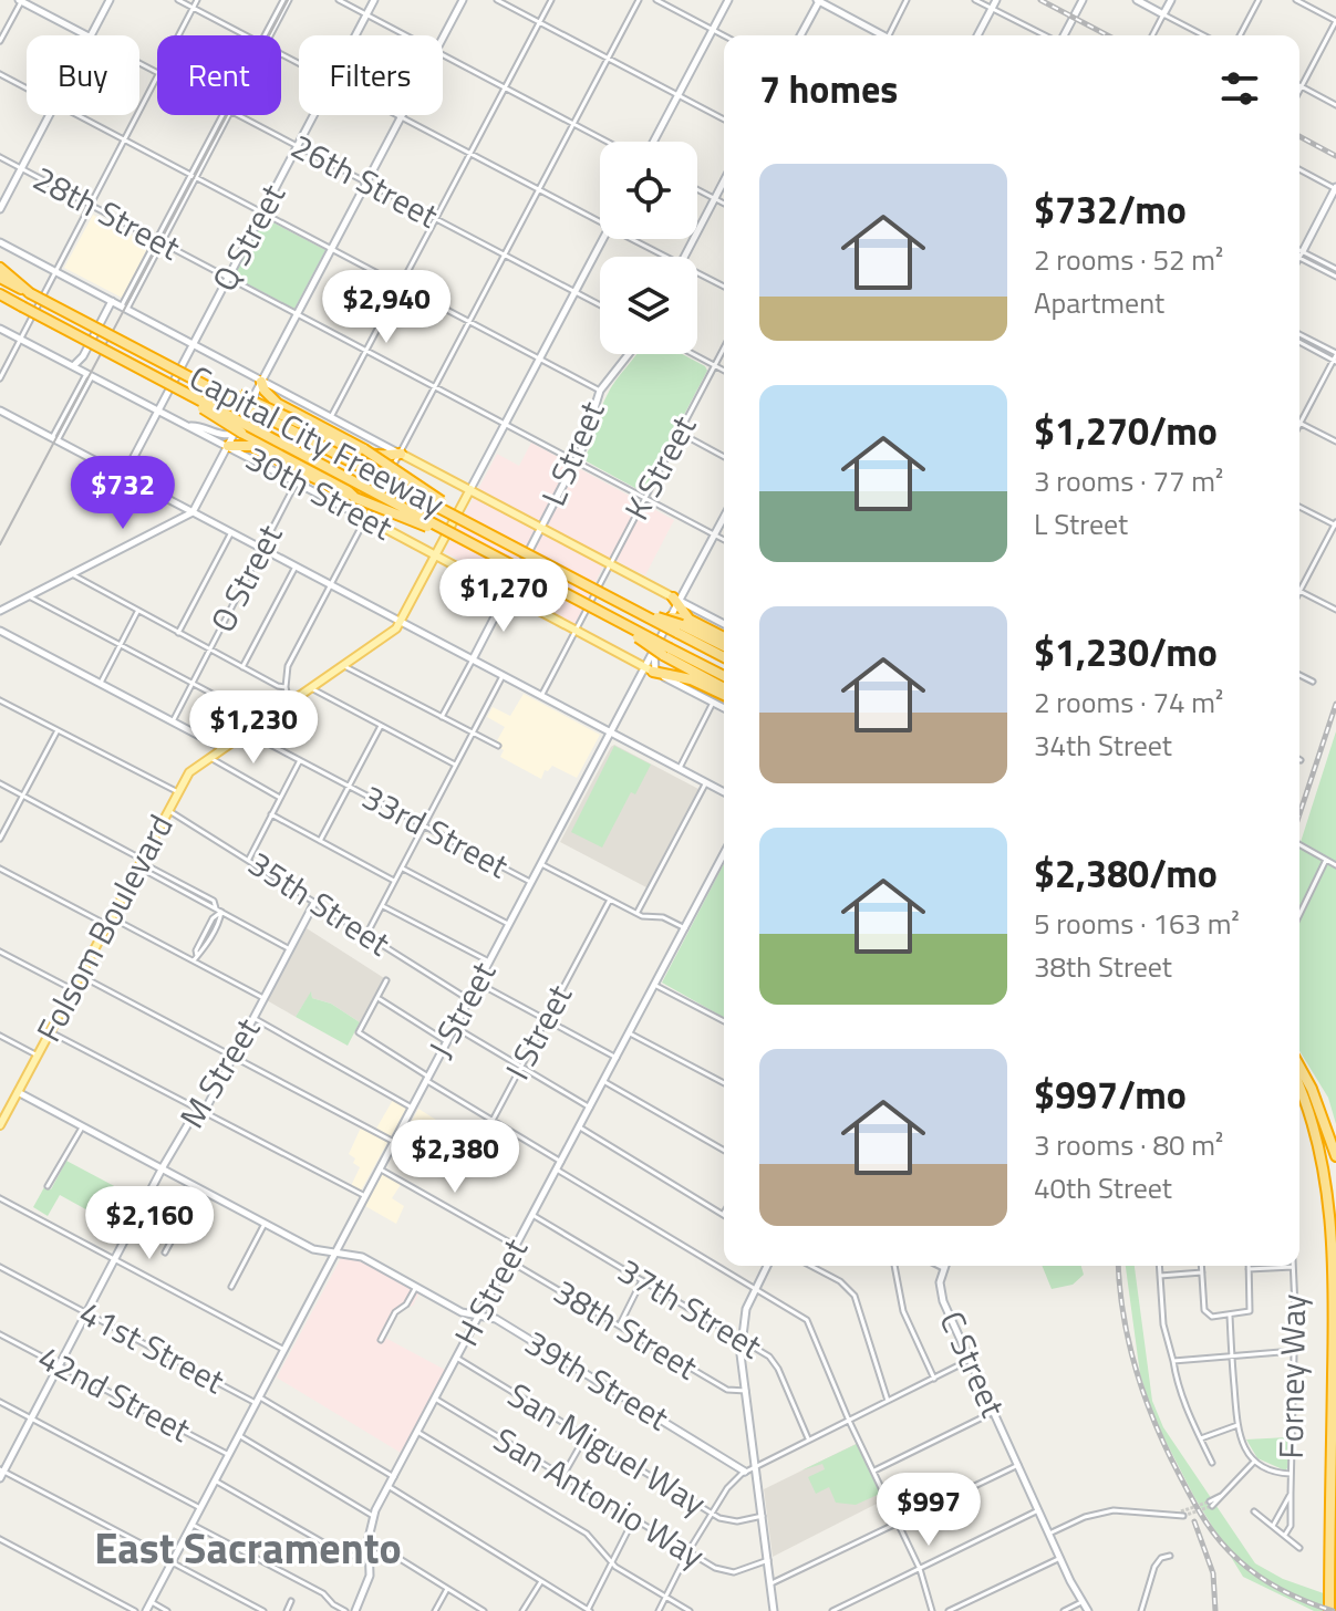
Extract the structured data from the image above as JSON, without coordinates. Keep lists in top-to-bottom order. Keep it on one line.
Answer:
{"streets":{"highway":["Capital City Freeway"],"main road":["26th Street","Q Street","L Street","30th Street","Folsom Boulevard","J Street","M Street","H Street","C Street","39th Street"],"street":["28th Street","K Street","O Street","33rd Street","35th Street","I Street","37th Street","38th Street","41st Street","Forney Way","42nd Street","San Miguel Way","San Antonio Way"]},"crossings":[["26th Street","Q Street"],["28th Street","Q Street"],["28th Street","L Street"],["28th Street","K Street"],["Q Street","30th Street"],["L Street","30th Street"],["K Street","30th Street"],["30th Street","O Street"],["30th Street","J Street"],["33rd Street","Folsom Boulevard"],["33rd Street","J Street"],["33rd Street","I Street"],["33rd Street","H Street"],["35th Street","Folsom Boulevard"],["35th Street","J Street"],["35th Street","M Street"],["Folsom Boulevard","39th Street"],["J Street","41st Street"],["J Street","39th Street"],["J Street","42nd Street"],["M Street","41st Street"],["M Street","39th Street"],["M Street","42nd Street"],["H Street","37th Street"],["H Street","38th Street"],["H Street","41st Street"],["H Street","39th Street"],["H Street","42nd Street"],["H Street","San Miguel Way"],["H Street","San Antonio Way"]],"districts":["East Sacramento"],"page":{"chip":["Buy","Rent","Filters"],"heading":"7 homes","list":[{"name":"$732/mo","note":"2 rooms · 52 m² · Apartment"},{"name":"$1,270/mo","note":"3 rooms · 77 m² · L Street"},{"name":"$1,230/mo","note":"2 rooms · 74 m² · 34th Street"},{"name":"$2,380/mo","note":"5 rooms · 163 m² · 38th Street"},{"name":"$997/mo","note":"3 rooms · 80 m² · 40th Street"}],"price":["$2,940","$732","$1,270","$1,230","$2,380","$2,160","$997"]}}
